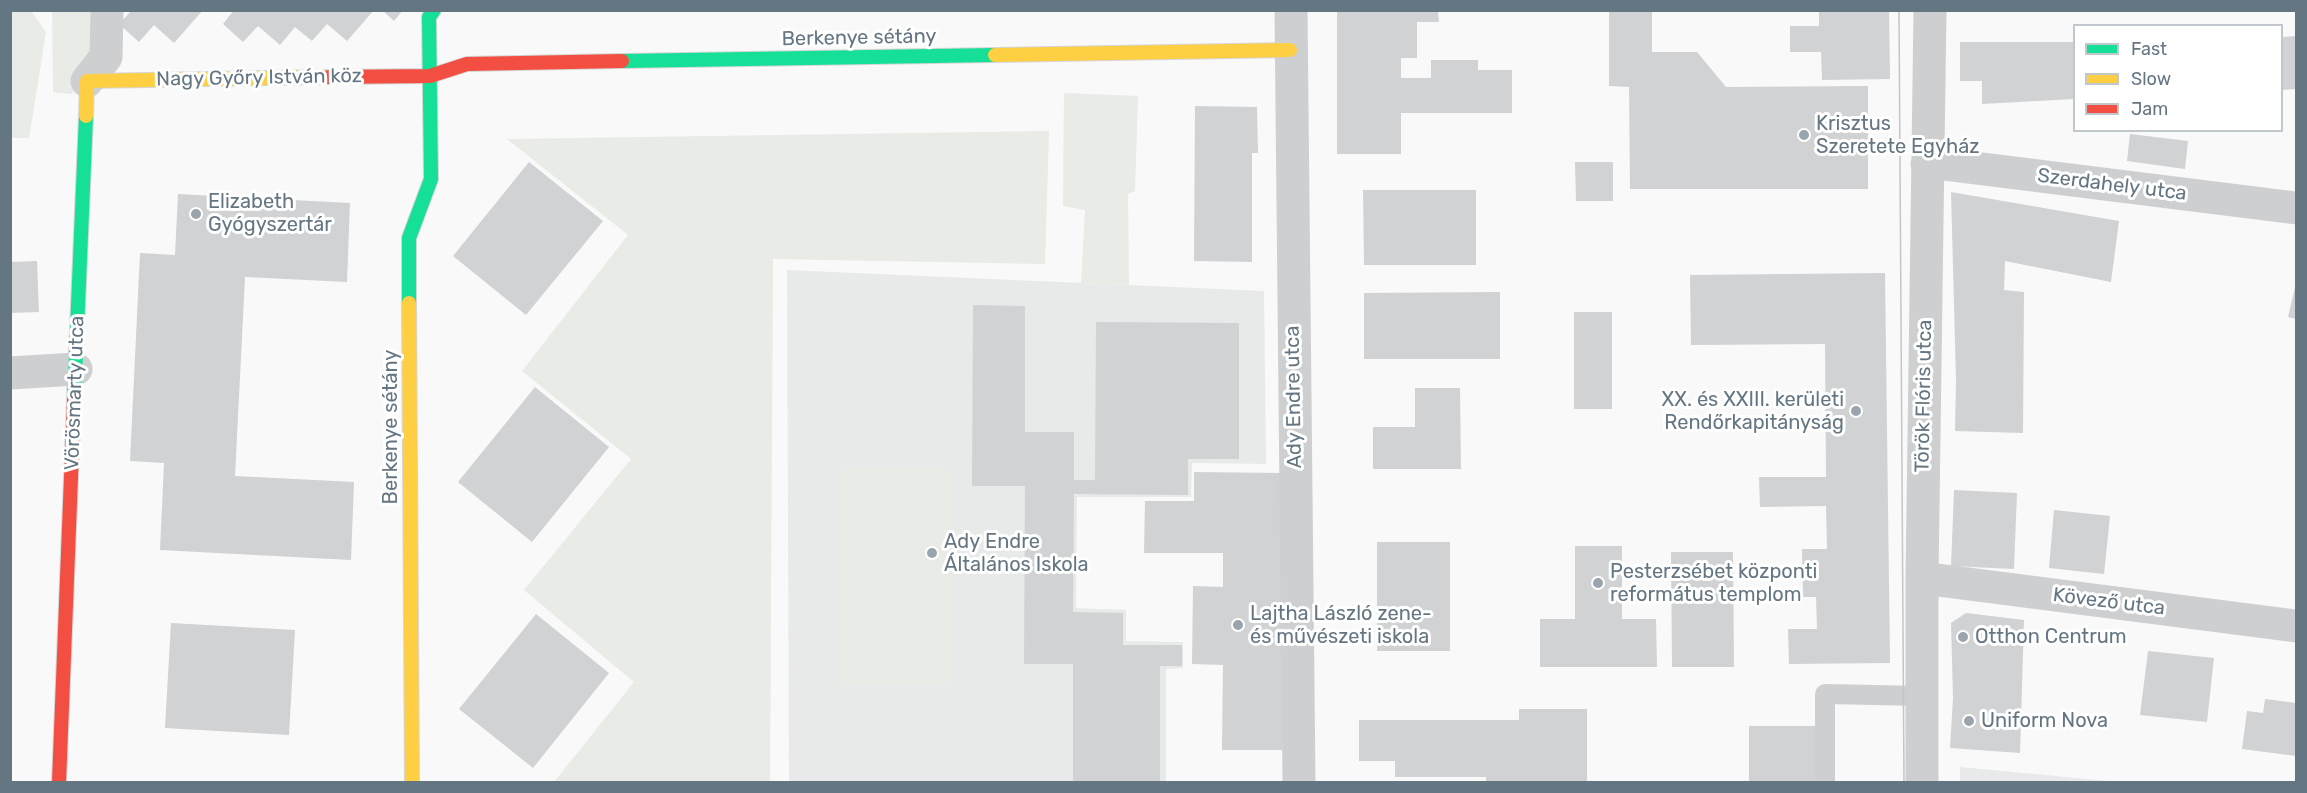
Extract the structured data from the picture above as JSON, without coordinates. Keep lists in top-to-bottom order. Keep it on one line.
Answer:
{"streets":{"street":["Berkenye sétány","Nagy Győry István köz","Szerdahely utca","Vörösmarty utca","Török Flóris utca","Ady Endre utca","Kövező utca"]},"crossings":[["Berkenye sétány","Nagy Győry István köz"],["Berkenye sétány","Ady Endre utca"],["Nagy Győry István köz","Vörösmarty utca"],["Szerdahely utca","Török Flóris utca"],["Török Flóris utca","Kövező utca"]],"places":["Krisztus Szeretete Egyház","Elizabeth Gyógyszertár","XX. és XXIII. kerületi Rendőrkapitányság","Ady Endre Általános Iskola","Pesterzsébet központi református templom","Lajtha László zene- és művészeti iskola","Otthon Centrum","Uniform Nova"],"legend":["Fast","Slow","Jam"]}
